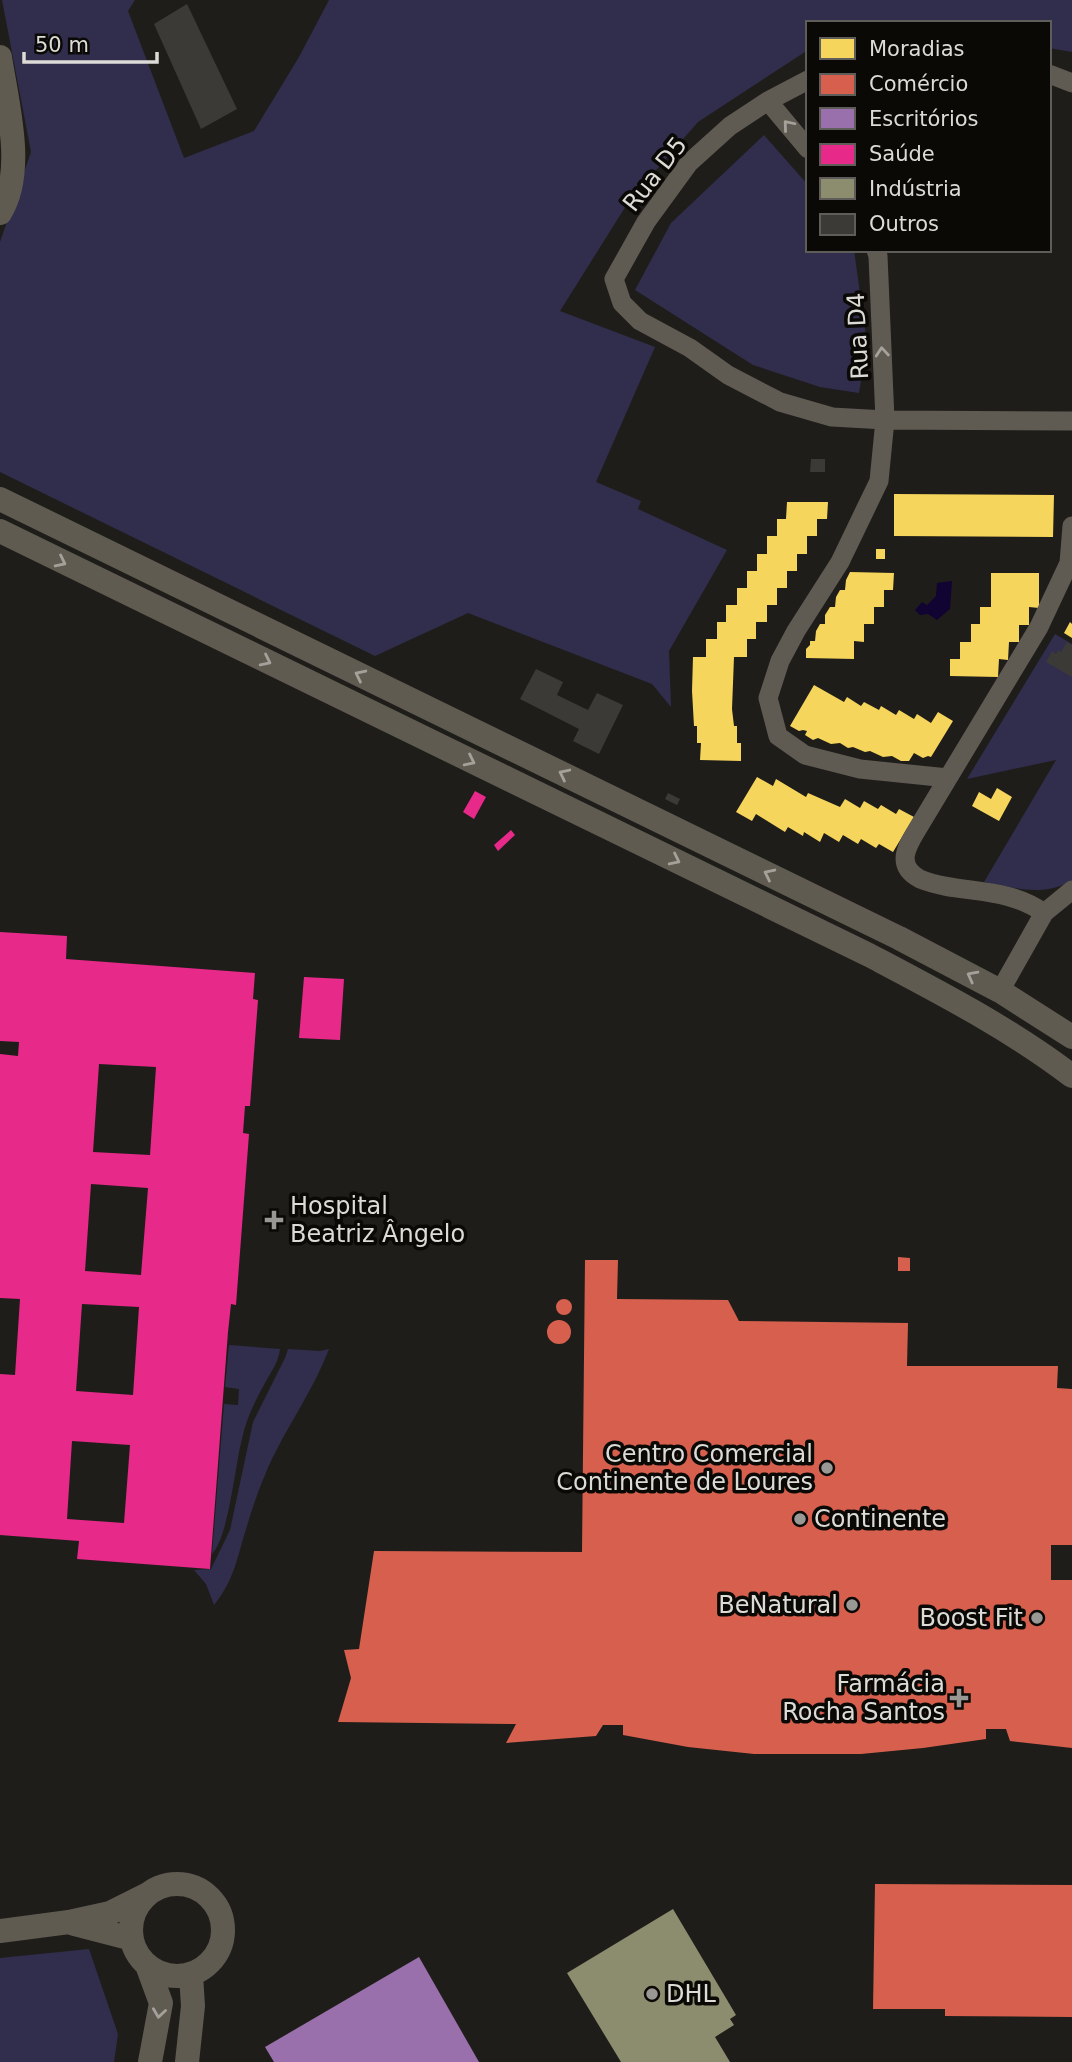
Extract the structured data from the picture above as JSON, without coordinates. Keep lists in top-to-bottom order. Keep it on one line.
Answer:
{"streets":{"street":["Rua D5","Rua D4"]},"crossings":[["Rua D5","Rua D4"]],"places":{"health":["Hospital Beatriz Ângelo","Farmácia Rocha Santos"],"other":["Centro Comercial Continente de Loures","Continente","BeNatural","Boost Fit","DHL"]},"legend":["Moradias","Comércio","Escritórios","Saúde","Indústria","Outros"],"scale_bar":"50 m"}
